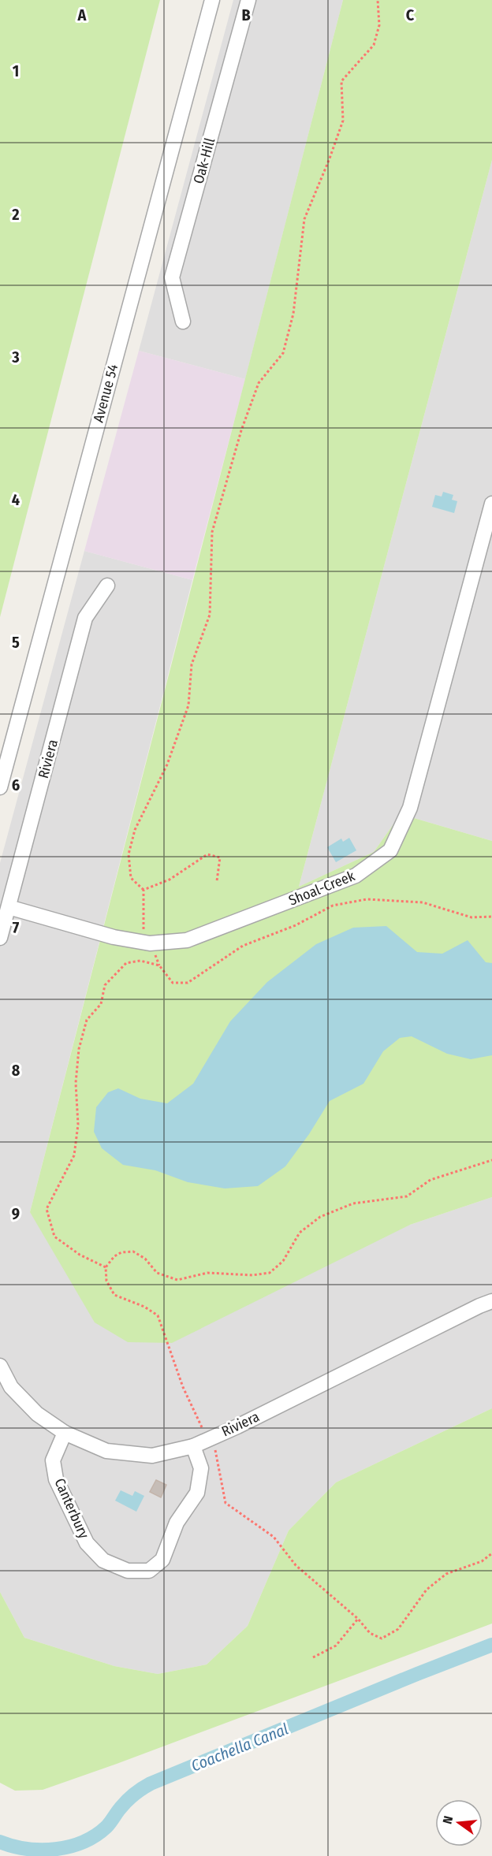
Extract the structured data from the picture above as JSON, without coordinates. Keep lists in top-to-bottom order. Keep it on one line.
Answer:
{"streets":{"street":["Oak-Hill","Avenue 54","Riviera","Shoal-Creek","Canterbury"]},"crossings":[["Riviera","Shoal-Creek"],["Riviera","Canterbury"]],"water":["Coachella Canal"],"north":"left","grid":{"columns":["A","B","C"],"rows":["1","2","3","4","5","6","7","8","9"]}}
